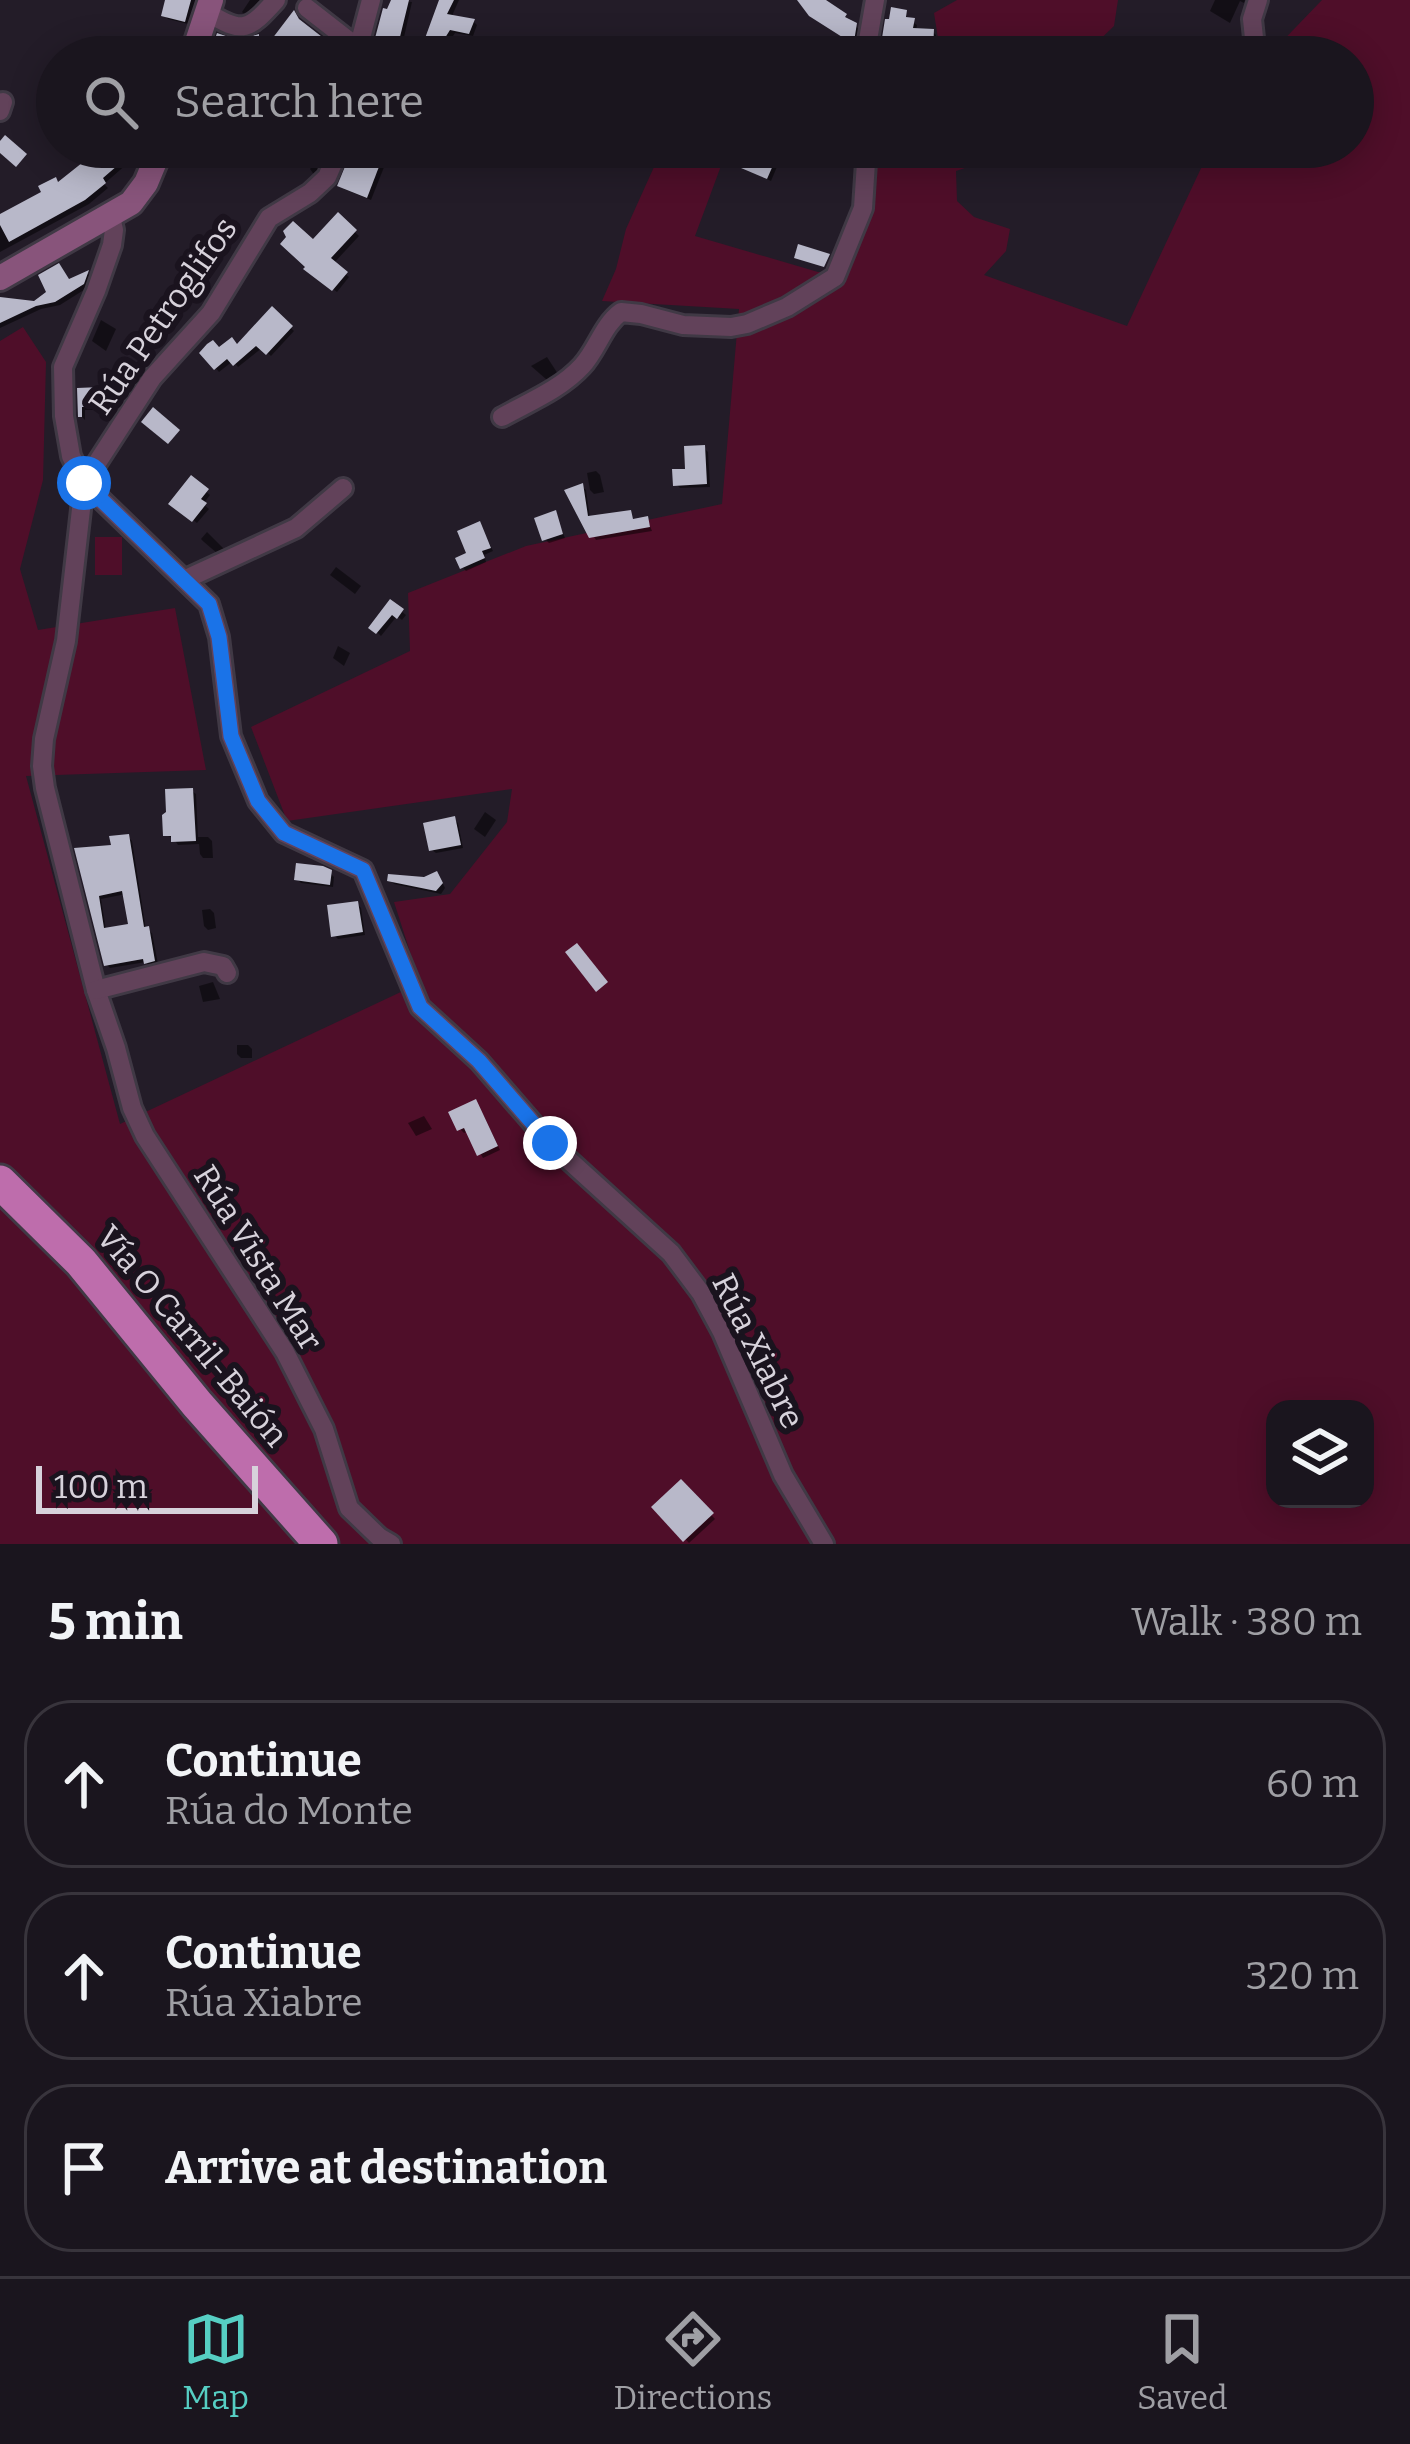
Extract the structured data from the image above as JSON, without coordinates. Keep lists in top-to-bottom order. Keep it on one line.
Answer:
{"streets":{"highway":["Vía O Carril-Baión"],"street":["Rúa Petroglifos","Rúa Vista Mar","Rúa Xiabre"]},"crossings":[["Rúa Petroglifos","Rúa Vista Mar"],["Rúa Petroglifos","Rúa Xiabre"],["Rúa Vista Mar","Rúa Xiabre"]],"scale_bar":"100 m","page":{"search":"Search here","scale":"100 m","heading":["5 min","Walk · 380 m"],"list":[["Continue","Rúa do Monte","60 m"],["Continue","Rúa Xiabre","320 m"],"Arrive at destination"],"nav":["Map","Directions","Saved"]}}
